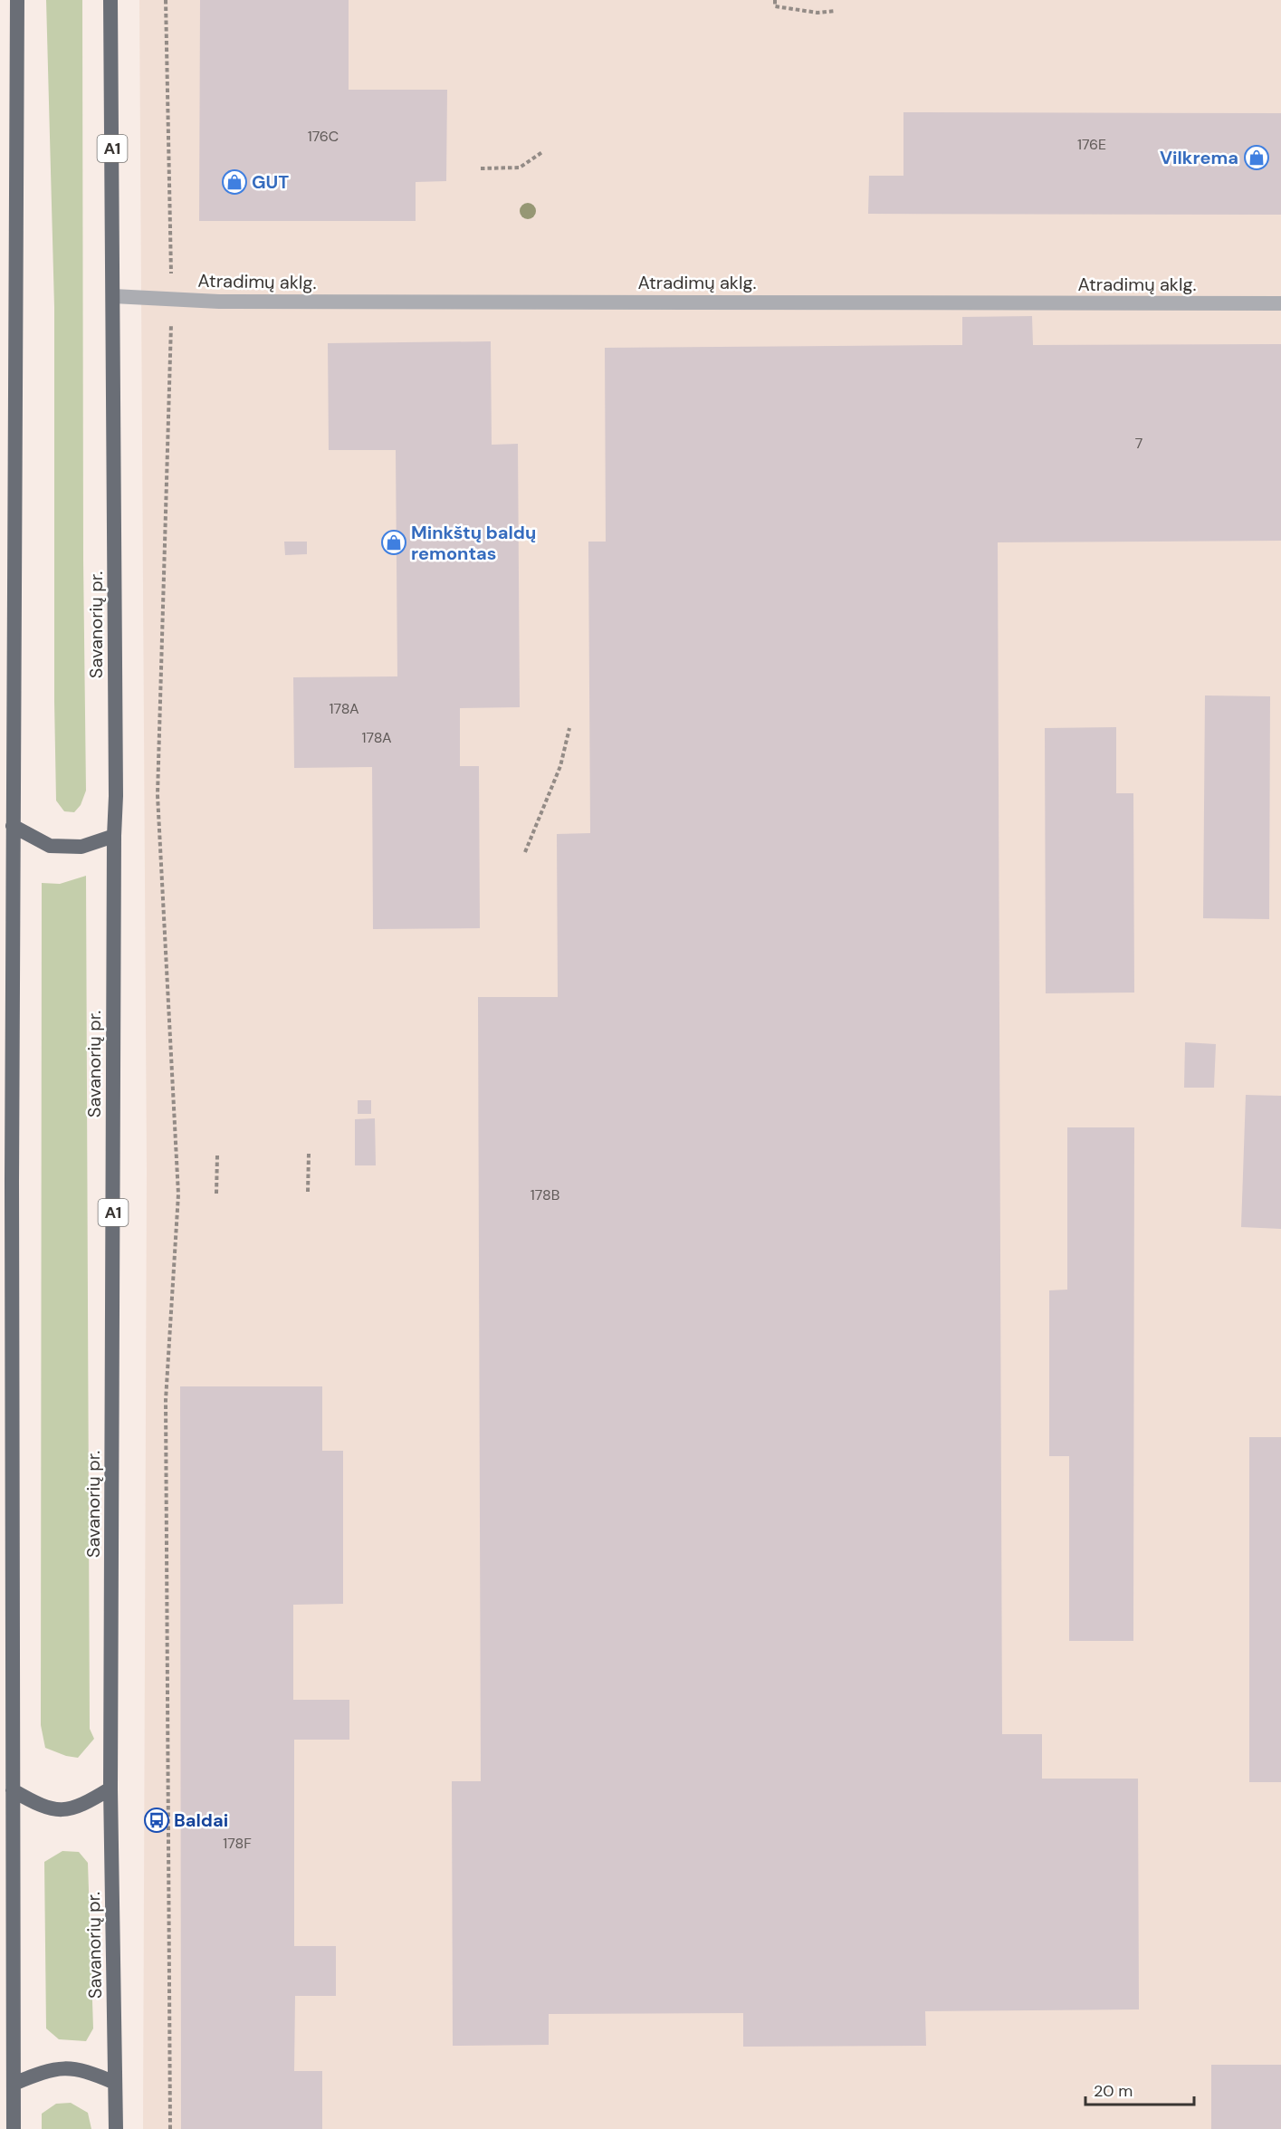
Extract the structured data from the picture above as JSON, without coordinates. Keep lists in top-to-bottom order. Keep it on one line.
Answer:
{"streets":{"highway":["A1","Savanorių pr."],"street":["Atradimų aklg."]},"crossings":[["Atradimų aklg.","Savanorių pr."]],"places":{"shop":["Vilkrema","GUT","Minkštų baldų remontas"],"bus stop":["Baldai"]},"house_numbers":["176C","176E","7","178A","178A","178B","178F"],"scale_bar":"20 m"}
